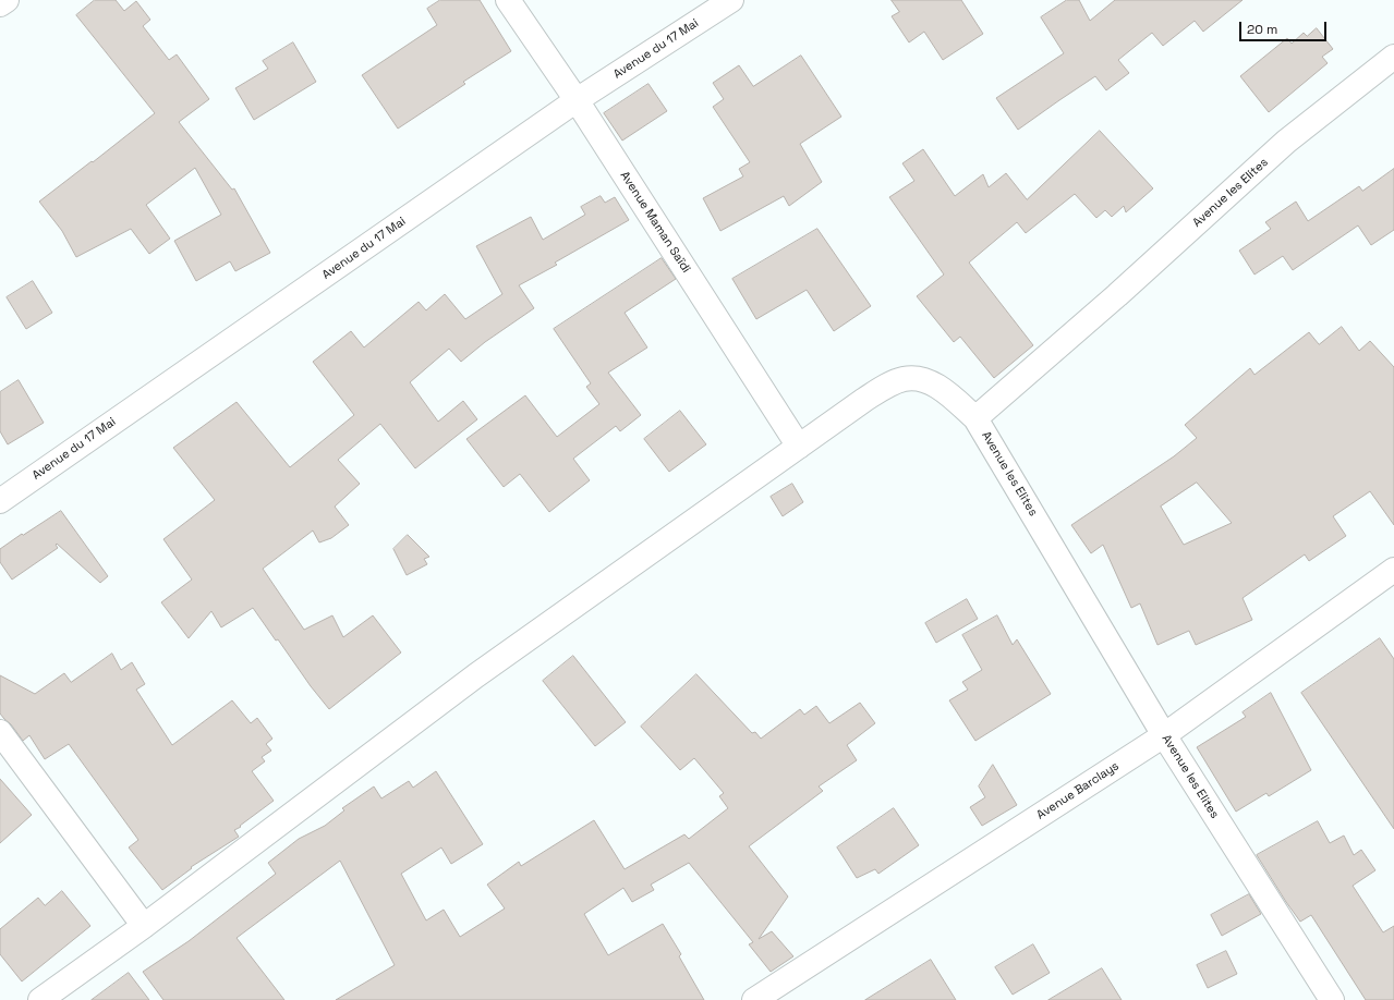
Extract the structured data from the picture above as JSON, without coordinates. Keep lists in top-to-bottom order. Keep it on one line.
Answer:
{"streets":{"street":["Avenue du 17 Mai","Avenue les Elites","Avenue Maman Saïdi","Avenue Barclays"]},"crossings":[["Avenue du 17 Mai","Avenue Maman Saïdi"],["Avenue les Elites","Avenue Barclays"]],"scale_bar":"20 m"}
